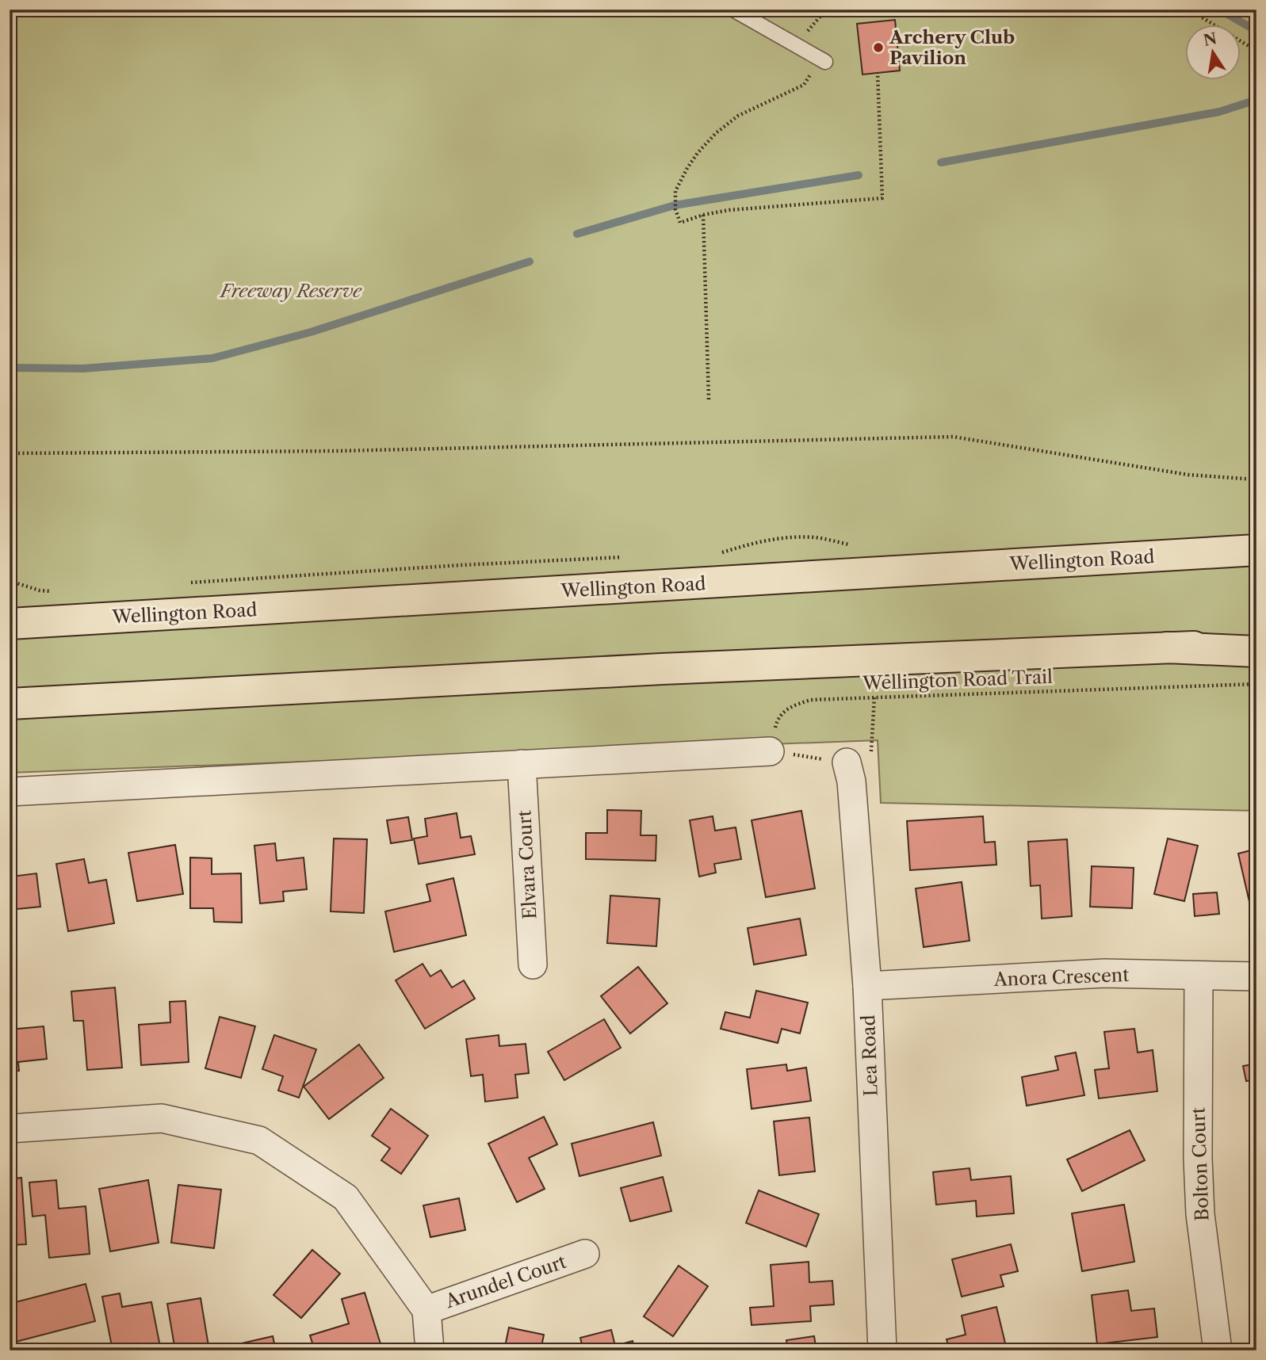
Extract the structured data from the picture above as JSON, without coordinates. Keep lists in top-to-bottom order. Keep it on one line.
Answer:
{"streets":{"highway":["Wellington Road"],"street":["Elvara Court","Anora Crescent","Lea Road","Bolton Court","Arundel Court"],"path":["Wellington Road Trail"]},"crossings":[["Anora Crescent","Lea Road"],["Anora Crescent","Bolton Court"]],"parks":["Freeway Reserve"],"places":["Archery Club Pavilion"],"north":"top"}
